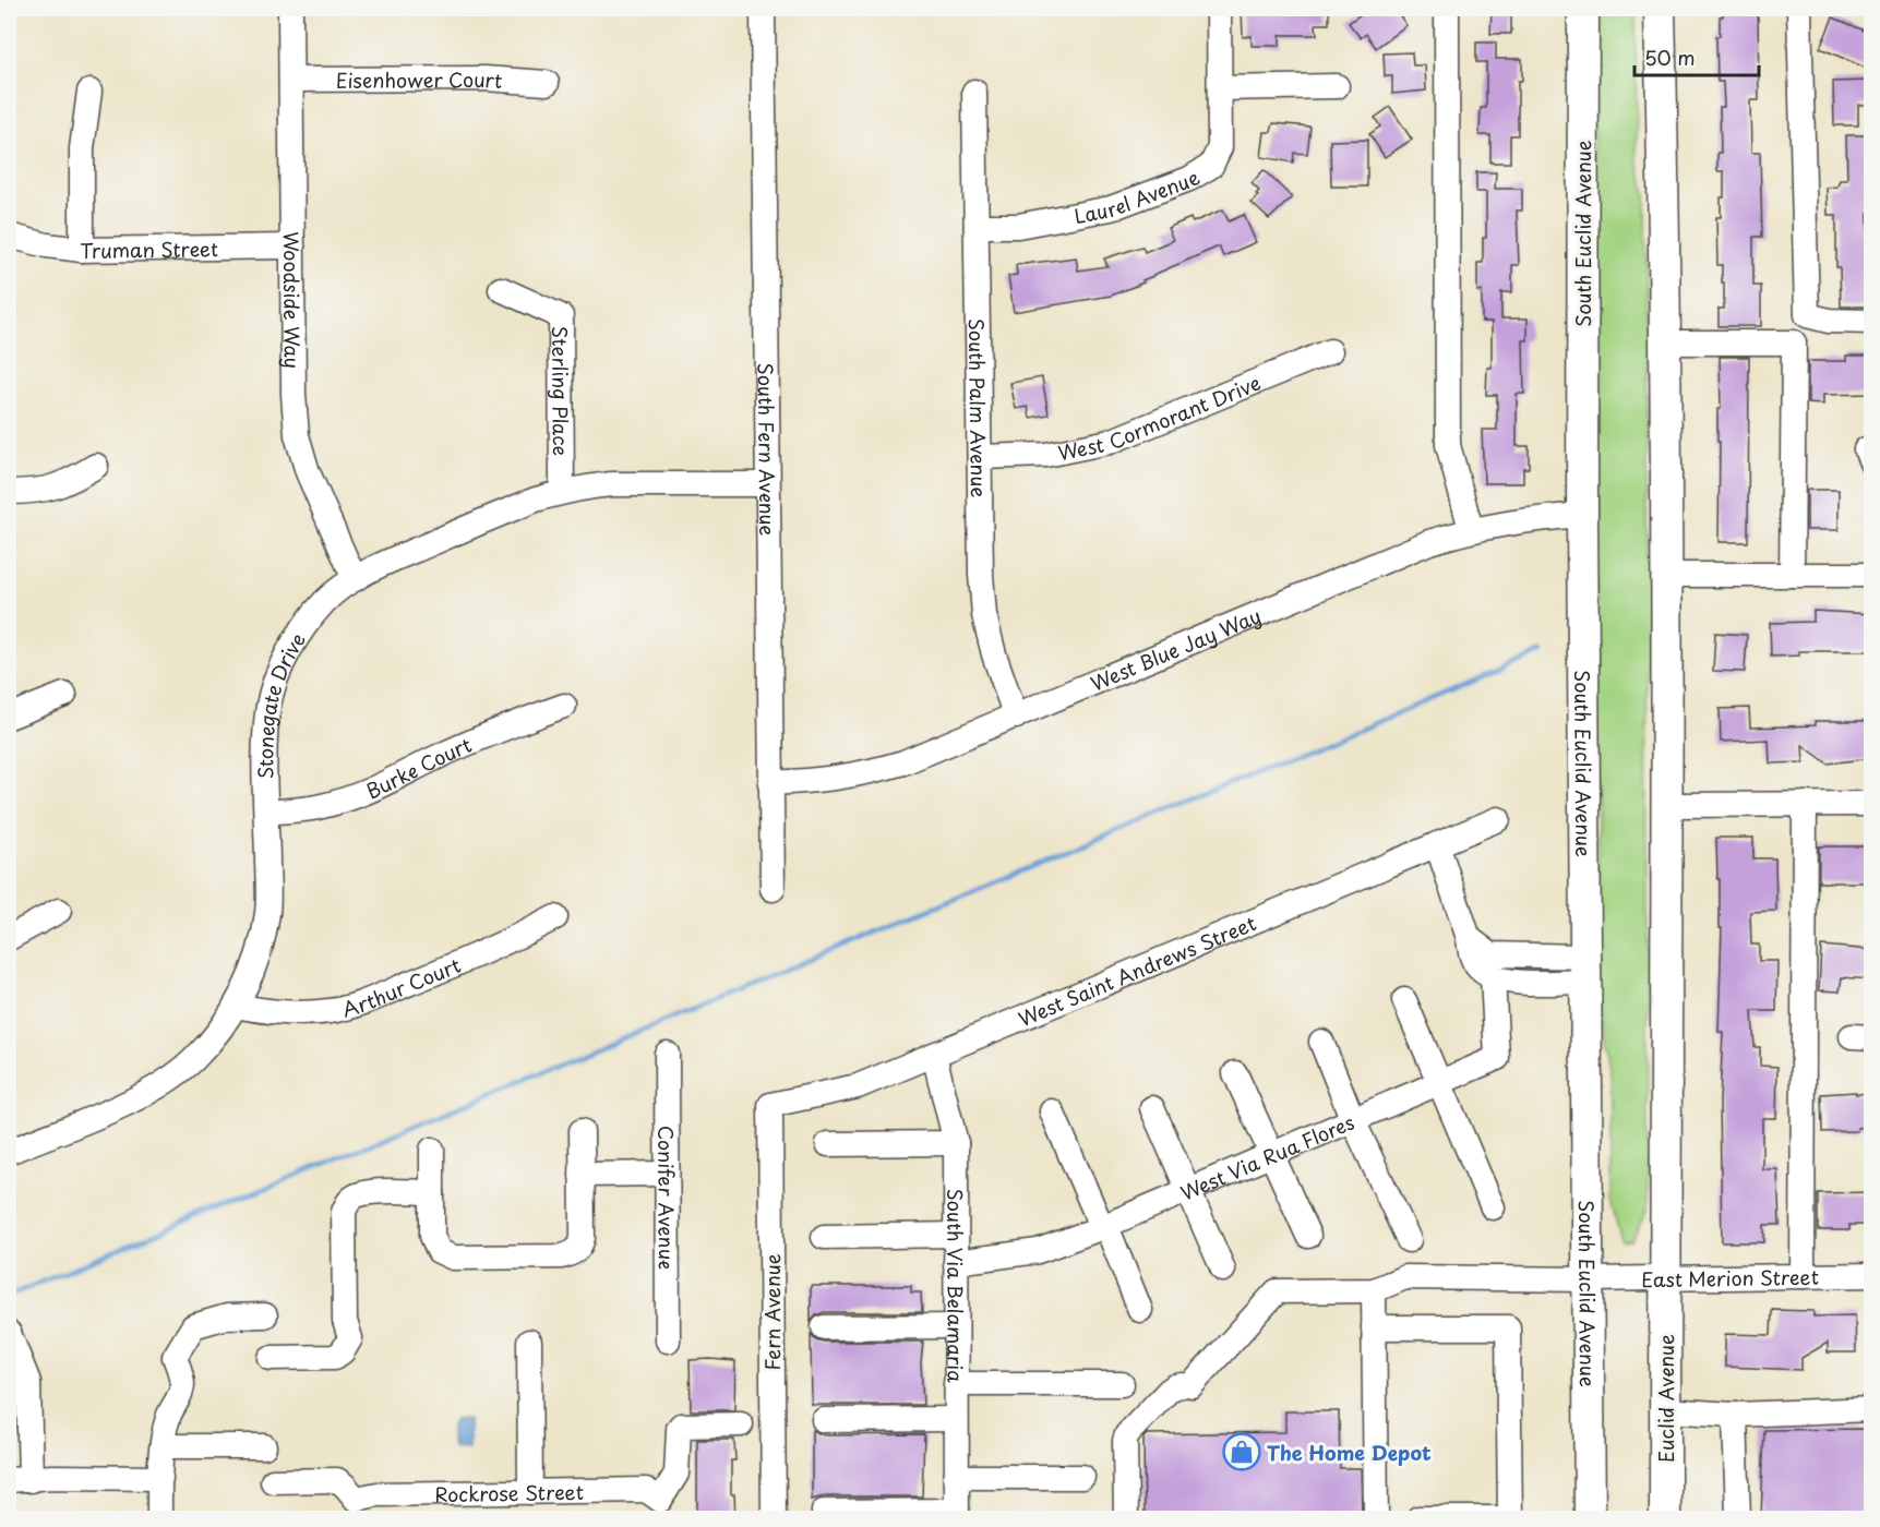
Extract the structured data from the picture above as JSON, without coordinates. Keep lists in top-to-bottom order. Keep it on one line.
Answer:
{"streets":{"main road":["South Euclid Avenue","Euclid Avenue"],"street":["Eisenhower Court","Laurel Avenue","Truman Street","Woodside Way","Sterling Place","South Palm Avenue","West Cormorant Drive","South Fern Avenue","West Blue Jay Way","Stonegate Drive","Burke Court","West Saint Andrews Street","Arthur Court","West Via Rua Flores","Conifer Avenue","East Merion Street","South Via Belamaria","Fern Avenue","Rockrose Street"]},"crossings":[["Eisenhower Court","Woodside Way"],["Laurel Avenue","South Palm Avenue"],["South Euclid Avenue","West Blue Jay Way"],["South Euclid Avenue","East Merion Street"],["Truman Street","Woodside Way"],["Woodside Way","Stonegate Drive"],["Sterling Place","Stonegate Drive"],["South Palm Avenue","West Cormorant Drive"],["South Palm Avenue","West Blue Jay Way"],["South Fern Avenue","West Blue Jay Way"],["South Fern Avenue","Stonegate Drive"],["Stonegate Drive","Burke Court"],["Stonegate Drive","Arthur Court"],["West Saint Andrews Street","South Via Belamaria"],["West Saint Andrews Street","Fern Avenue"],["West Via Rua Flores","South Via Belamaria"],["East Merion Street","Euclid Avenue"]],"places":{"shop":["The Home Depot"]},"scale_bar":"50 m"}
